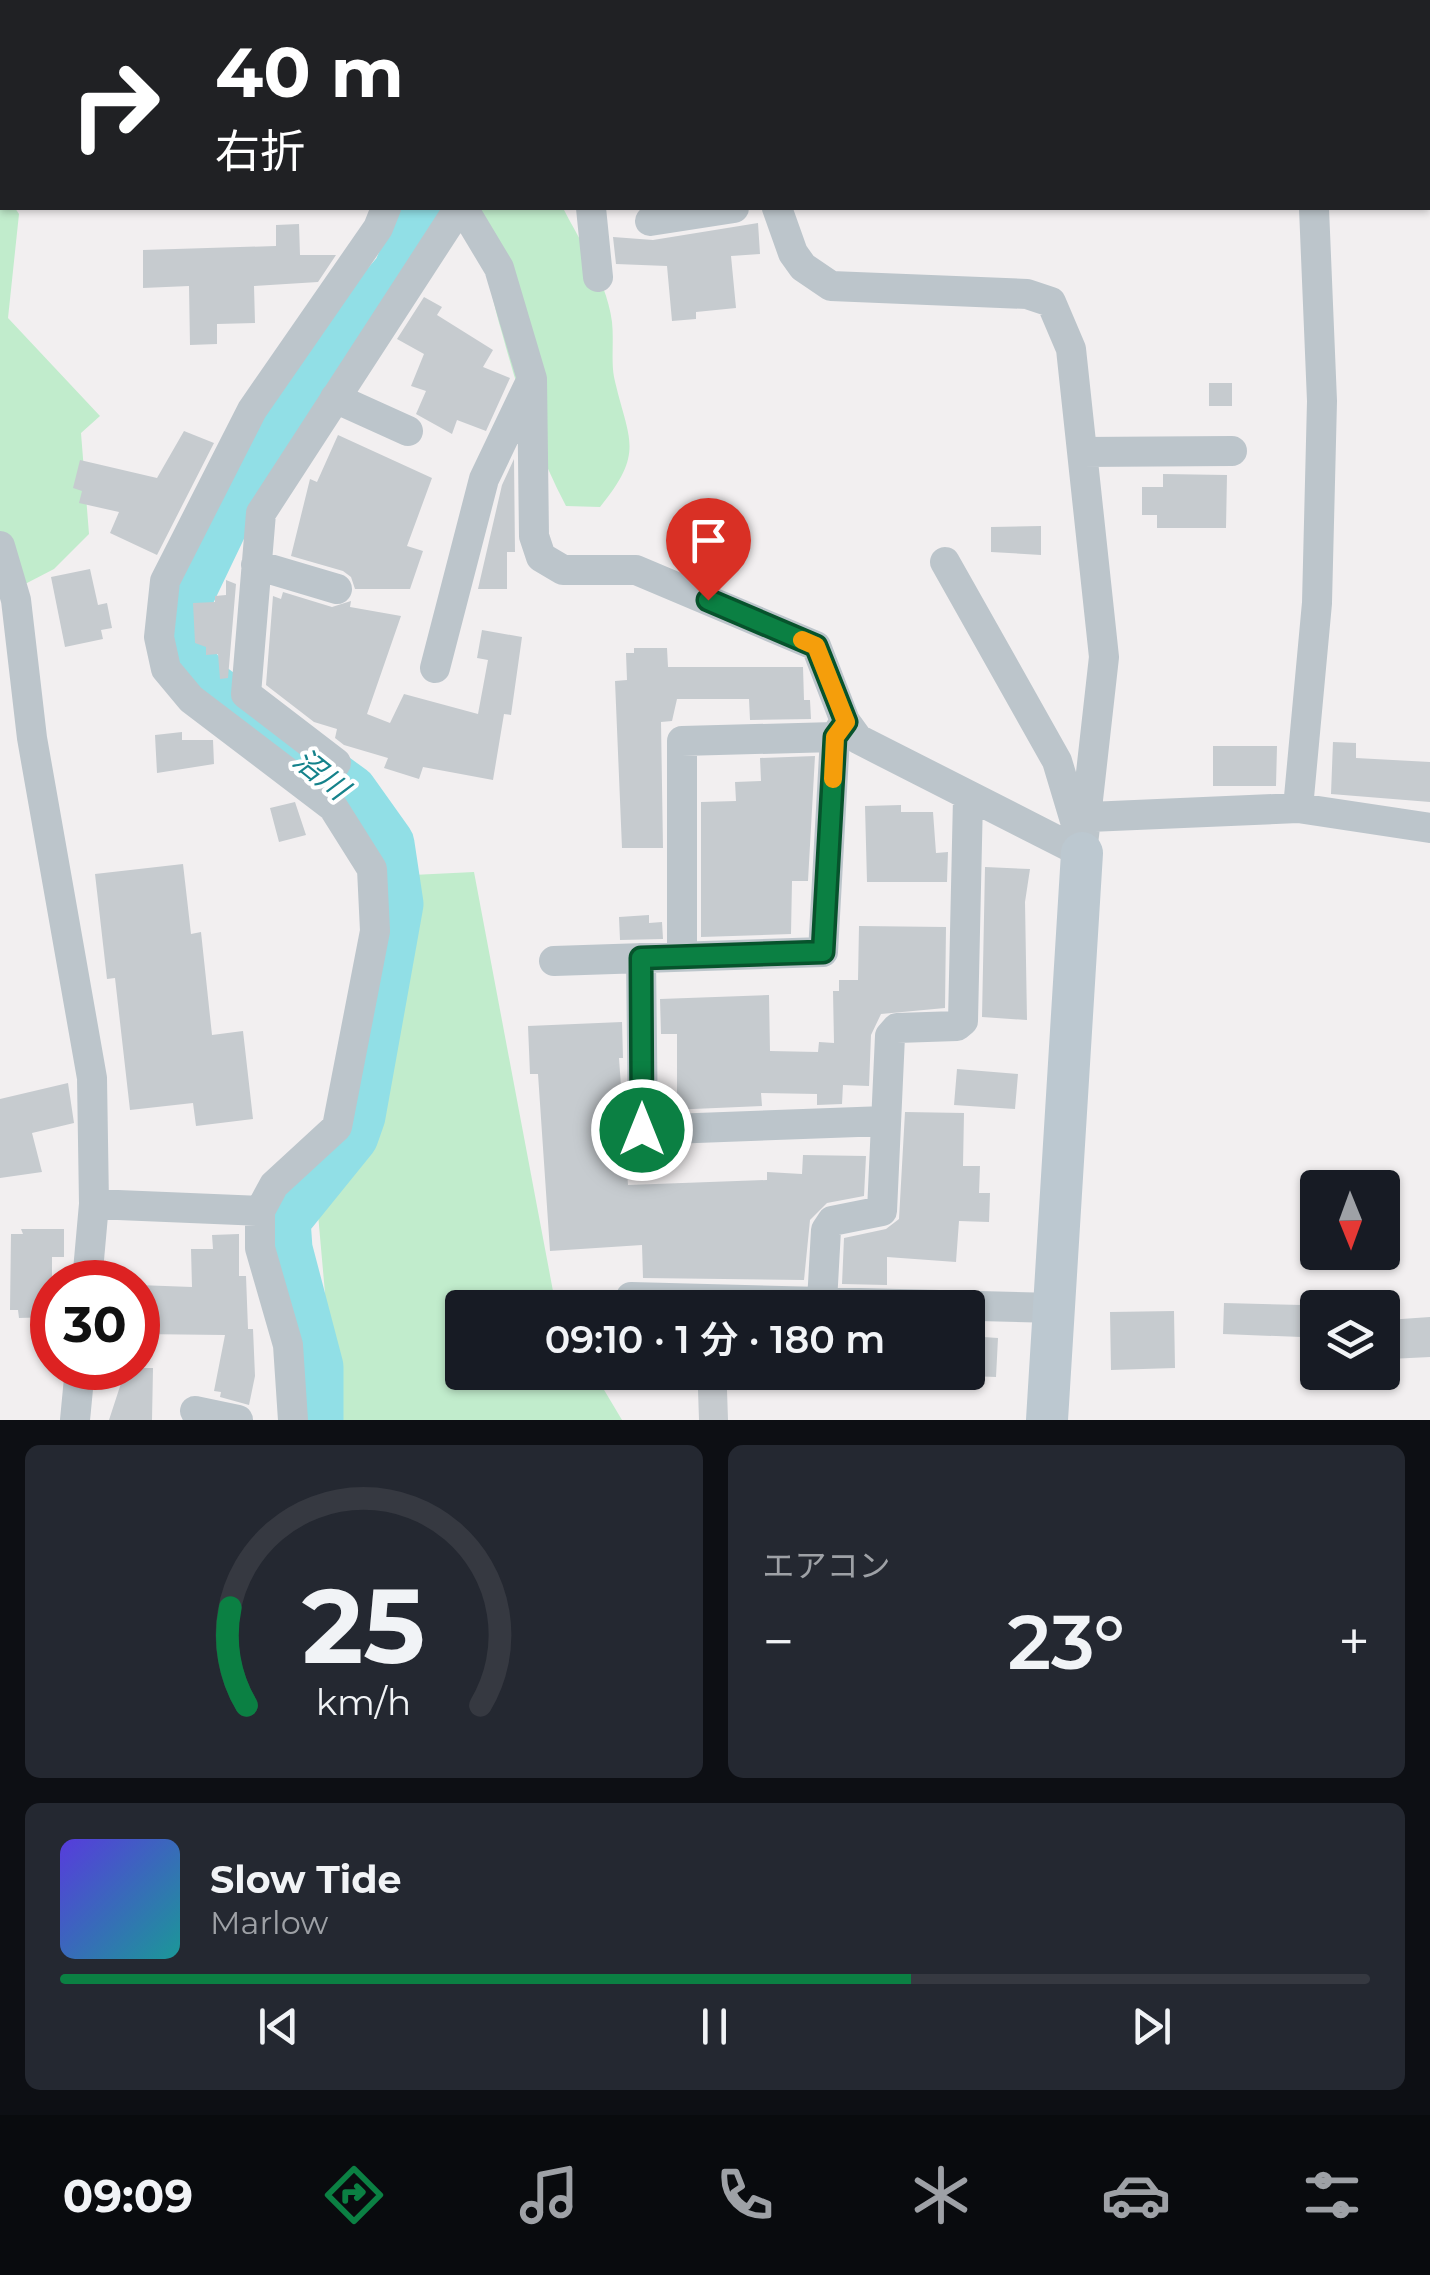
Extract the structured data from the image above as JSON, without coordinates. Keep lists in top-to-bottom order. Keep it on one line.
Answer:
{"water":["沼川"],"north":"bottom","page":{"turn":["40 m","右折"],"limit":"30","trip":"09:10 · 1 分 · 180 m","tile":"エアコン","heat":["−","23°","+"],"song":["Slow Tide","Marlow"],"tabs":"09:09","gauge":["25","km/h"]}}
